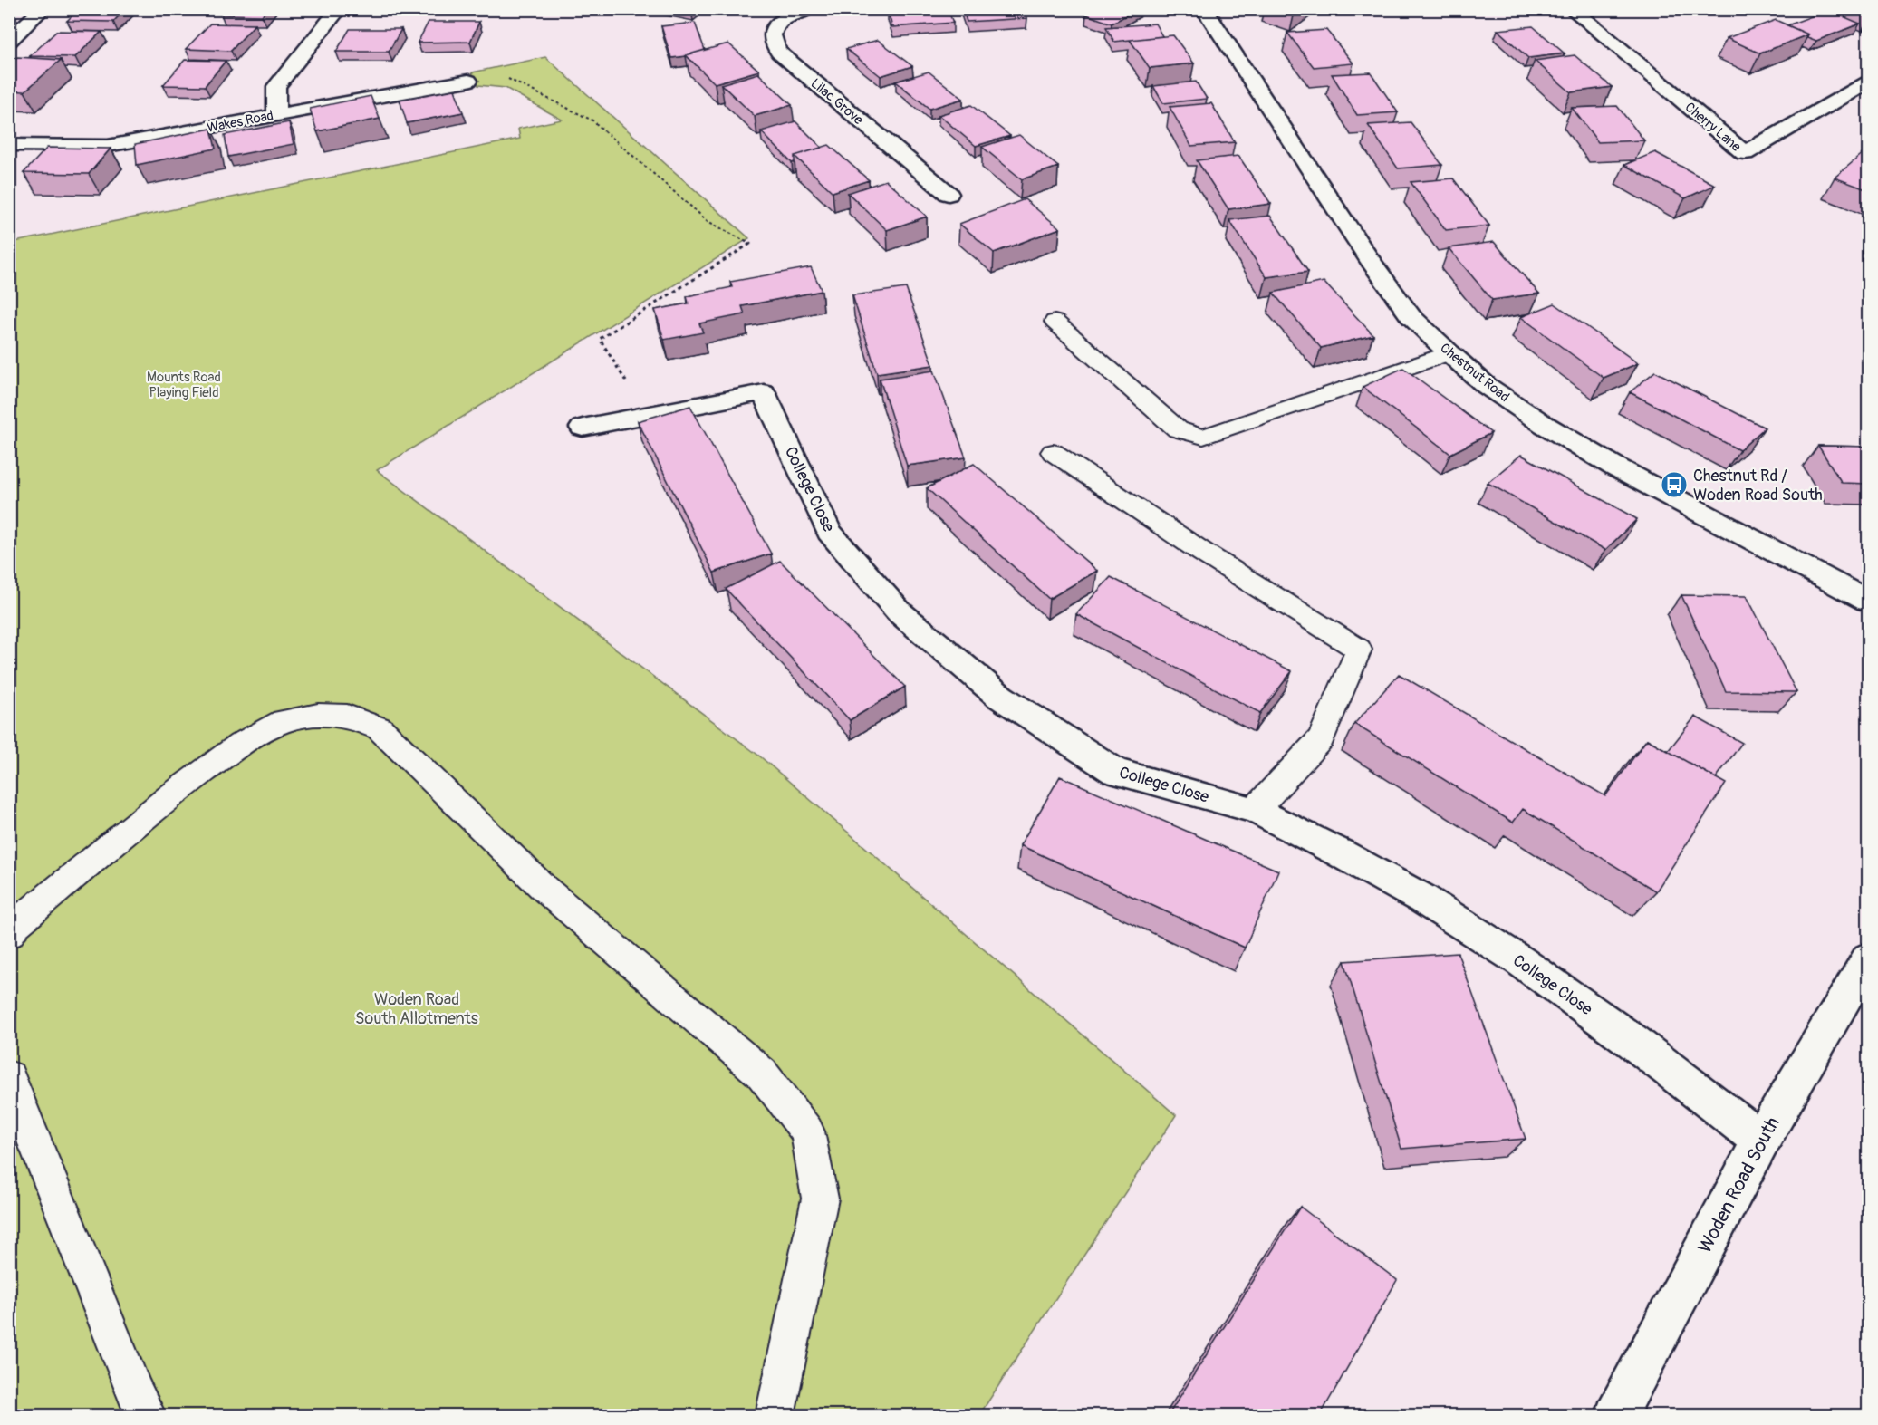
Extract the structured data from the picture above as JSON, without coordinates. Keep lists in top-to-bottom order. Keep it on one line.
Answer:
{"streets":{"street":["Lilac Grove","Wakes Road","Cherry Lane","Chestnut Road","College Close","Woden Road South"]},"crossings":[["College Close","Woden Road South"]],"parks":["Mounts Road Playing Field","Woden Road South Allotments"],"places":{"bus stop":["Chestnut Rd / Woden Road South"]}}
